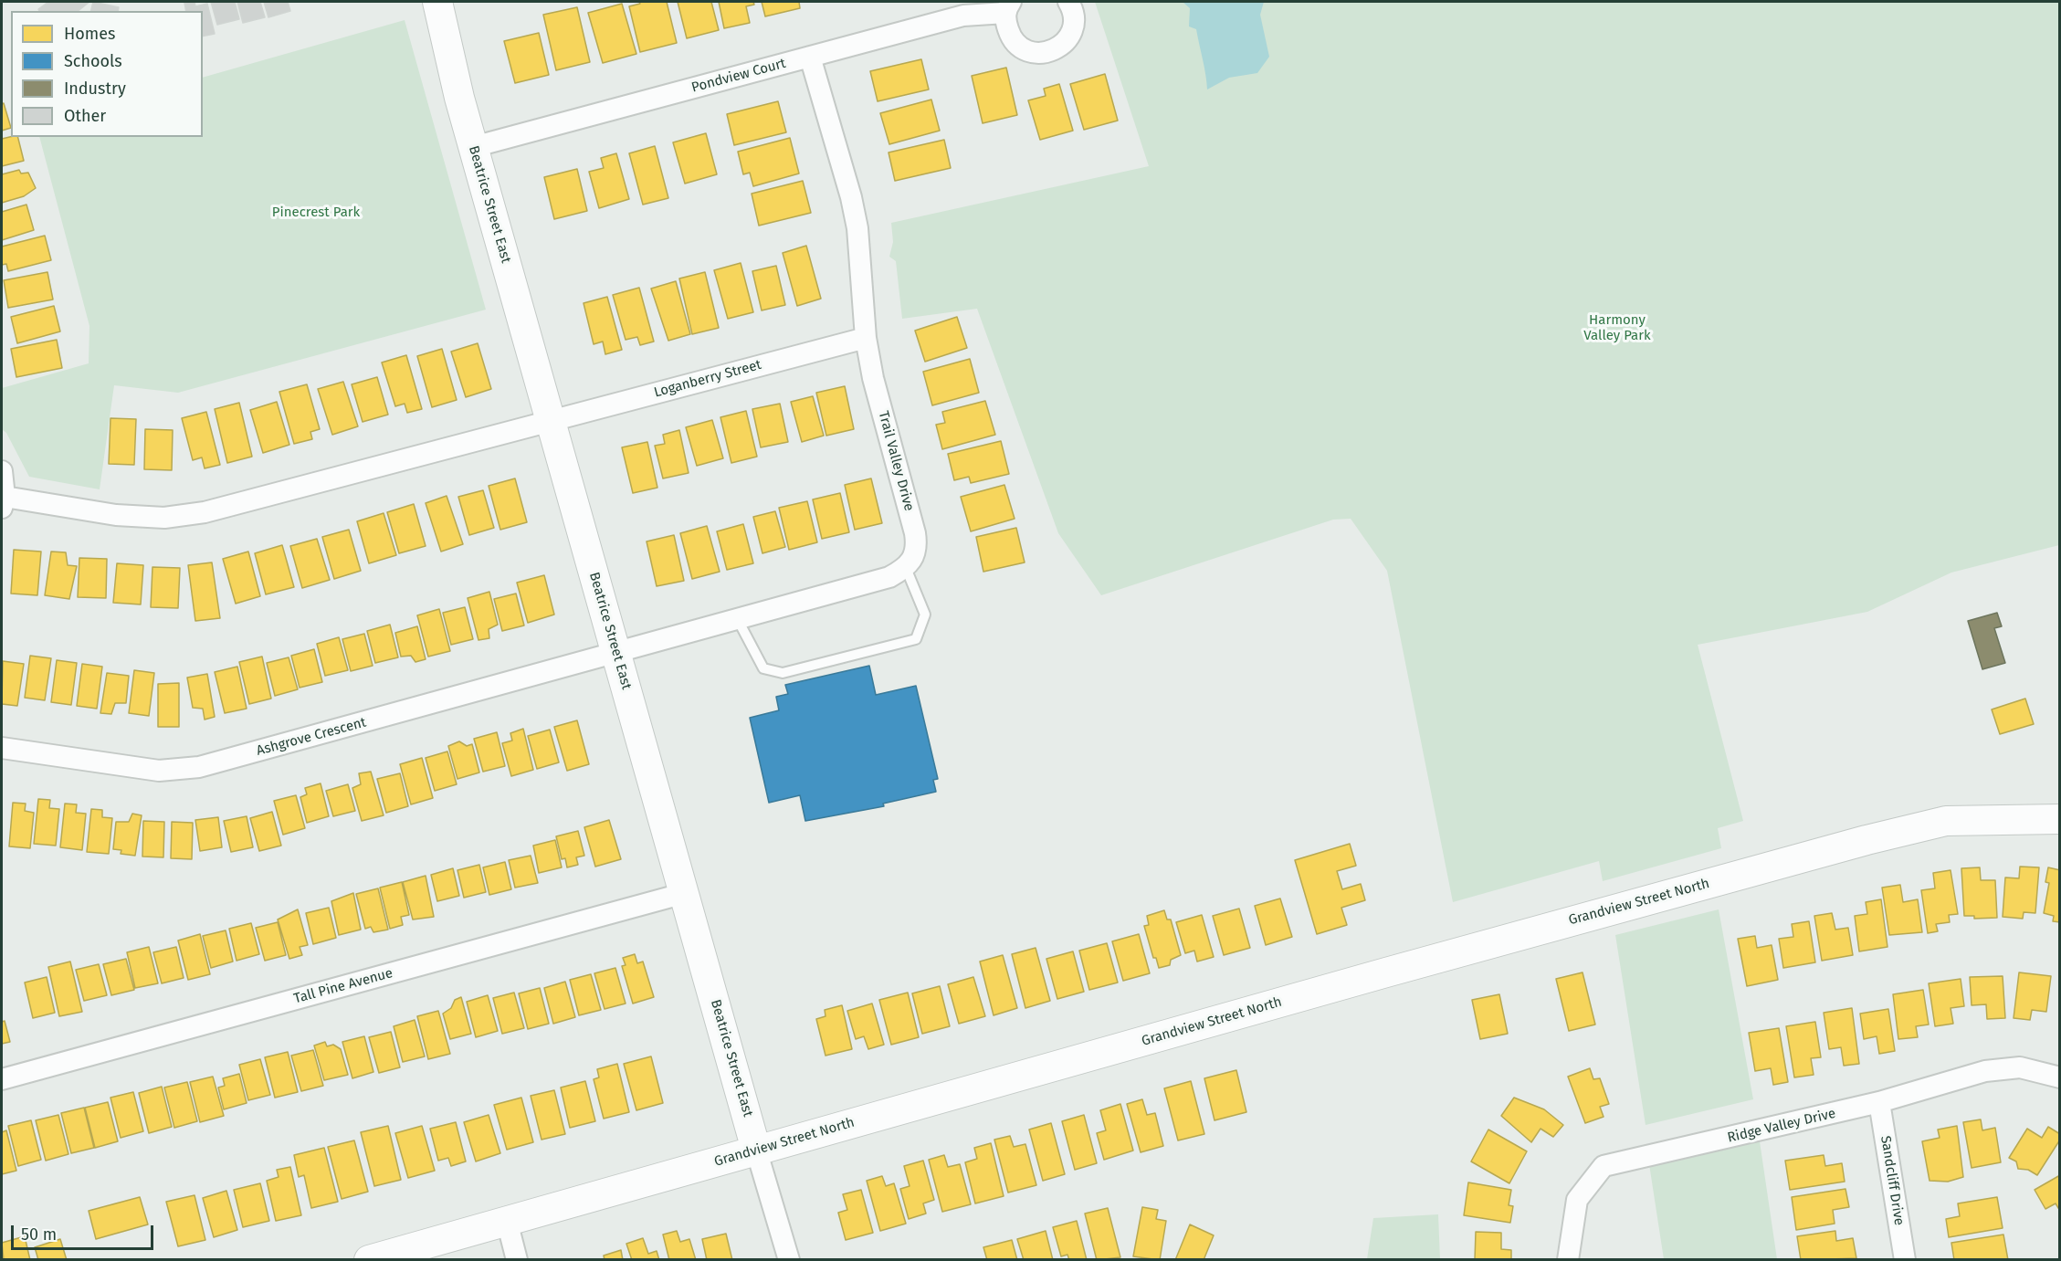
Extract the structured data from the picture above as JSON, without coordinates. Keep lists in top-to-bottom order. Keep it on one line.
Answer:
{"streets":{"street":["Pondview Court","Beatrice Street East","Loganberry Street","Trail Valley Drive","Ashgrove Crescent","Grandview Street North","Tall Pine Avenue","Ridge Valley Drive","Sandcliff Drive"]},"crossings":[["Pondview Court","Beatrice Street East"],["Pondview Court","Trail Valley Drive"],["Beatrice Street East","Loganberry Street"],["Beatrice Street East","Ashgrove Crescent"],["Beatrice Street East","Grandview Street North"],["Beatrice Street East","Tall Pine Avenue"],["Loganberry Street","Trail Valley Drive"],["Ridge Valley Drive","Sandcliff Drive"]],"parks":["Pinecrest Park","Harmony Valley Park"],"legend":["Homes","Schools","Industry","Other"],"scale_bar":"50 m"}
